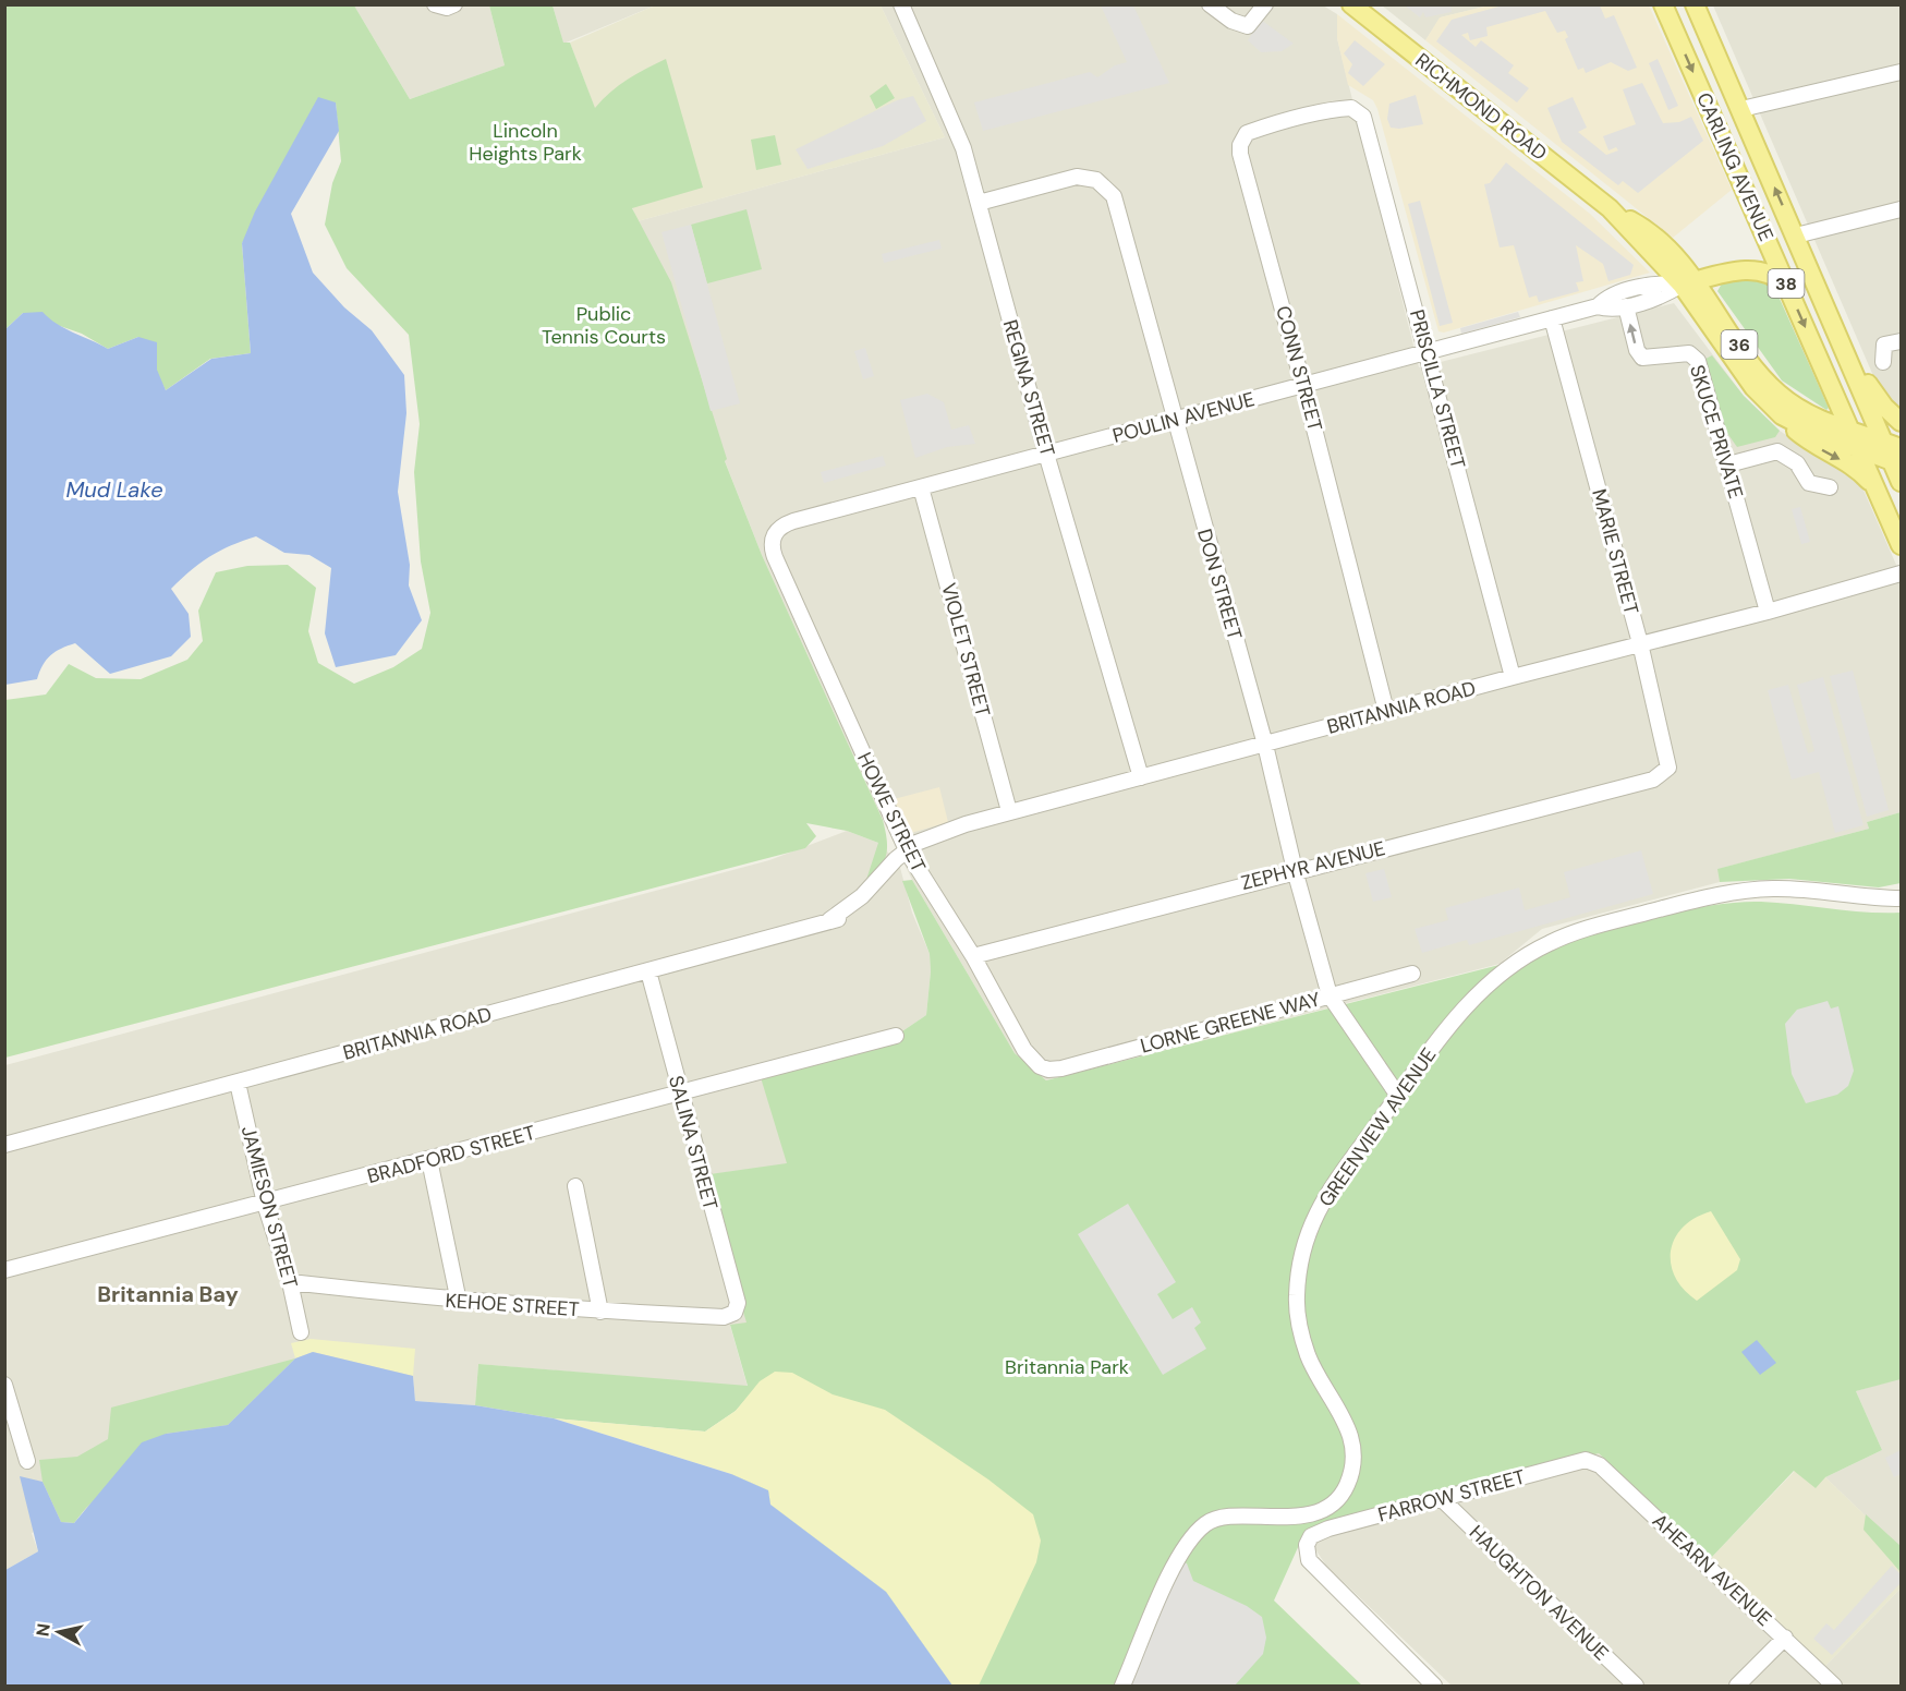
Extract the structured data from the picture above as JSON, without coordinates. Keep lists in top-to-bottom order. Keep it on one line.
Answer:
{"streets":{"main road":["RICHMOND ROAD","CARLING AVENUE","38","36","POULIN AVENUE"],"street":["CONN STREET","REGINA STREET","PRISCILLA STREET","SKUCE PRIVATE","MARIE STREET","DON STREET","VIOLET STREET","BRITANNIA ROAD","HOWE STREET","ZEPHYR AVENUE","LORNE GREENE WAY","GREENVIEW AVENUE","SALINA STREET","BRADFORD STREET","JAMIESON STREET","KEHOE STREET","FARROW STREET","AHEARN AVENUE","HAUGHTON AVENUE"]},"crossings":[["RICHMOND ROAD","CARLING AVENUE"],["RICHMOND ROAD","POULIN AVENUE"],["CONN STREET","PRISCILLA STREET"],["CONN STREET","POULIN AVENUE"],["CONN STREET","BRITANNIA ROAD"],["REGINA STREET","POULIN AVENUE"],["REGINA STREET","DON STREET"],["REGINA STREET","BRITANNIA ROAD"],["PRISCILLA STREET","POULIN AVENUE"],["PRISCILLA STREET","BRITANNIA ROAD"],["POULIN AVENUE","SKUCE PRIVATE"],["POULIN AVENUE","MARIE STREET"],["POULIN AVENUE","DON STREET"],["POULIN AVENUE","VIOLET STREET"],["POULIN AVENUE","HOWE STREET"],["SKUCE PRIVATE","BRITANNIA ROAD"],["MARIE STREET","BRITANNIA ROAD"],["MARIE STREET","ZEPHYR AVENUE"],["DON STREET","BRITANNIA ROAD"],["DON STREET","ZEPHYR AVENUE"],["DON STREET","LORNE GREENE WAY"],["DON STREET","GREENVIEW AVENUE"],["VIOLET STREET","BRITANNIA ROAD"],["BRITANNIA ROAD","HOWE STREET"],["BRITANNIA ROAD","SALINA STREET"],["BRITANNIA ROAD","JAMIESON STREET"],["HOWE STREET","ZEPHYR AVENUE"],["HOWE STREET","LORNE GREENE WAY"],["SALINA STREET","BRADFORD STREET"],["SALINA STREET","KEHOE STREET"],["BRADFORD STREET","JAMIESON STREET"],["JAMIESON STREET","KEHOE STREET"],["FARROW STREET","AHEARN AVENUE"],["FARROW STREET","HAUGHTON AVENUE"]],"one_way":["SKUCE PRIVATE"],"districts":["Britannia Bay"],"water":["Mud Lake"],"parks":["Lincoln Heights Park","Public Tennis Courts","Britannia Park"],"north":"left"}
